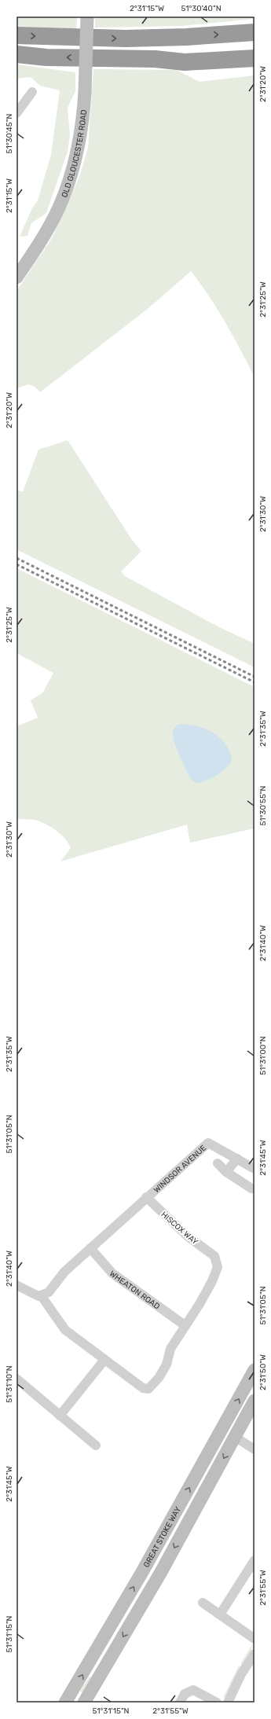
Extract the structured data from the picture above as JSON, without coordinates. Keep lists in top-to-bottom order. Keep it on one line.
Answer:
{"streets":{"street":["OLD GLOUCESTER ROAD","WINDSOR AVENUE","HISCOX WAY","WHEATON ROAD","GREAT STOKE WAY"]},"crossings":[["WINDSOR AVENUE","HISCOX WAY"],["WINDSOR AVENUE","WHEATON ROAD"],["HISCOX WAY","WHEATON ROAD"]],"coordinates":["2°31'15\"W","51°30'40\"N","2°31'20\"W","51°30'45\"N","2°31'25\"W","2°31'30\"W","2°31'35\"W","51°30'55\"N","2°31'40\"W","51°31'00\"N","51°31'05\"N","2°31'45\"W","2°31'50\"W","51°31'10\"N","2°31'55\"W","51°31'15\"N"]}
